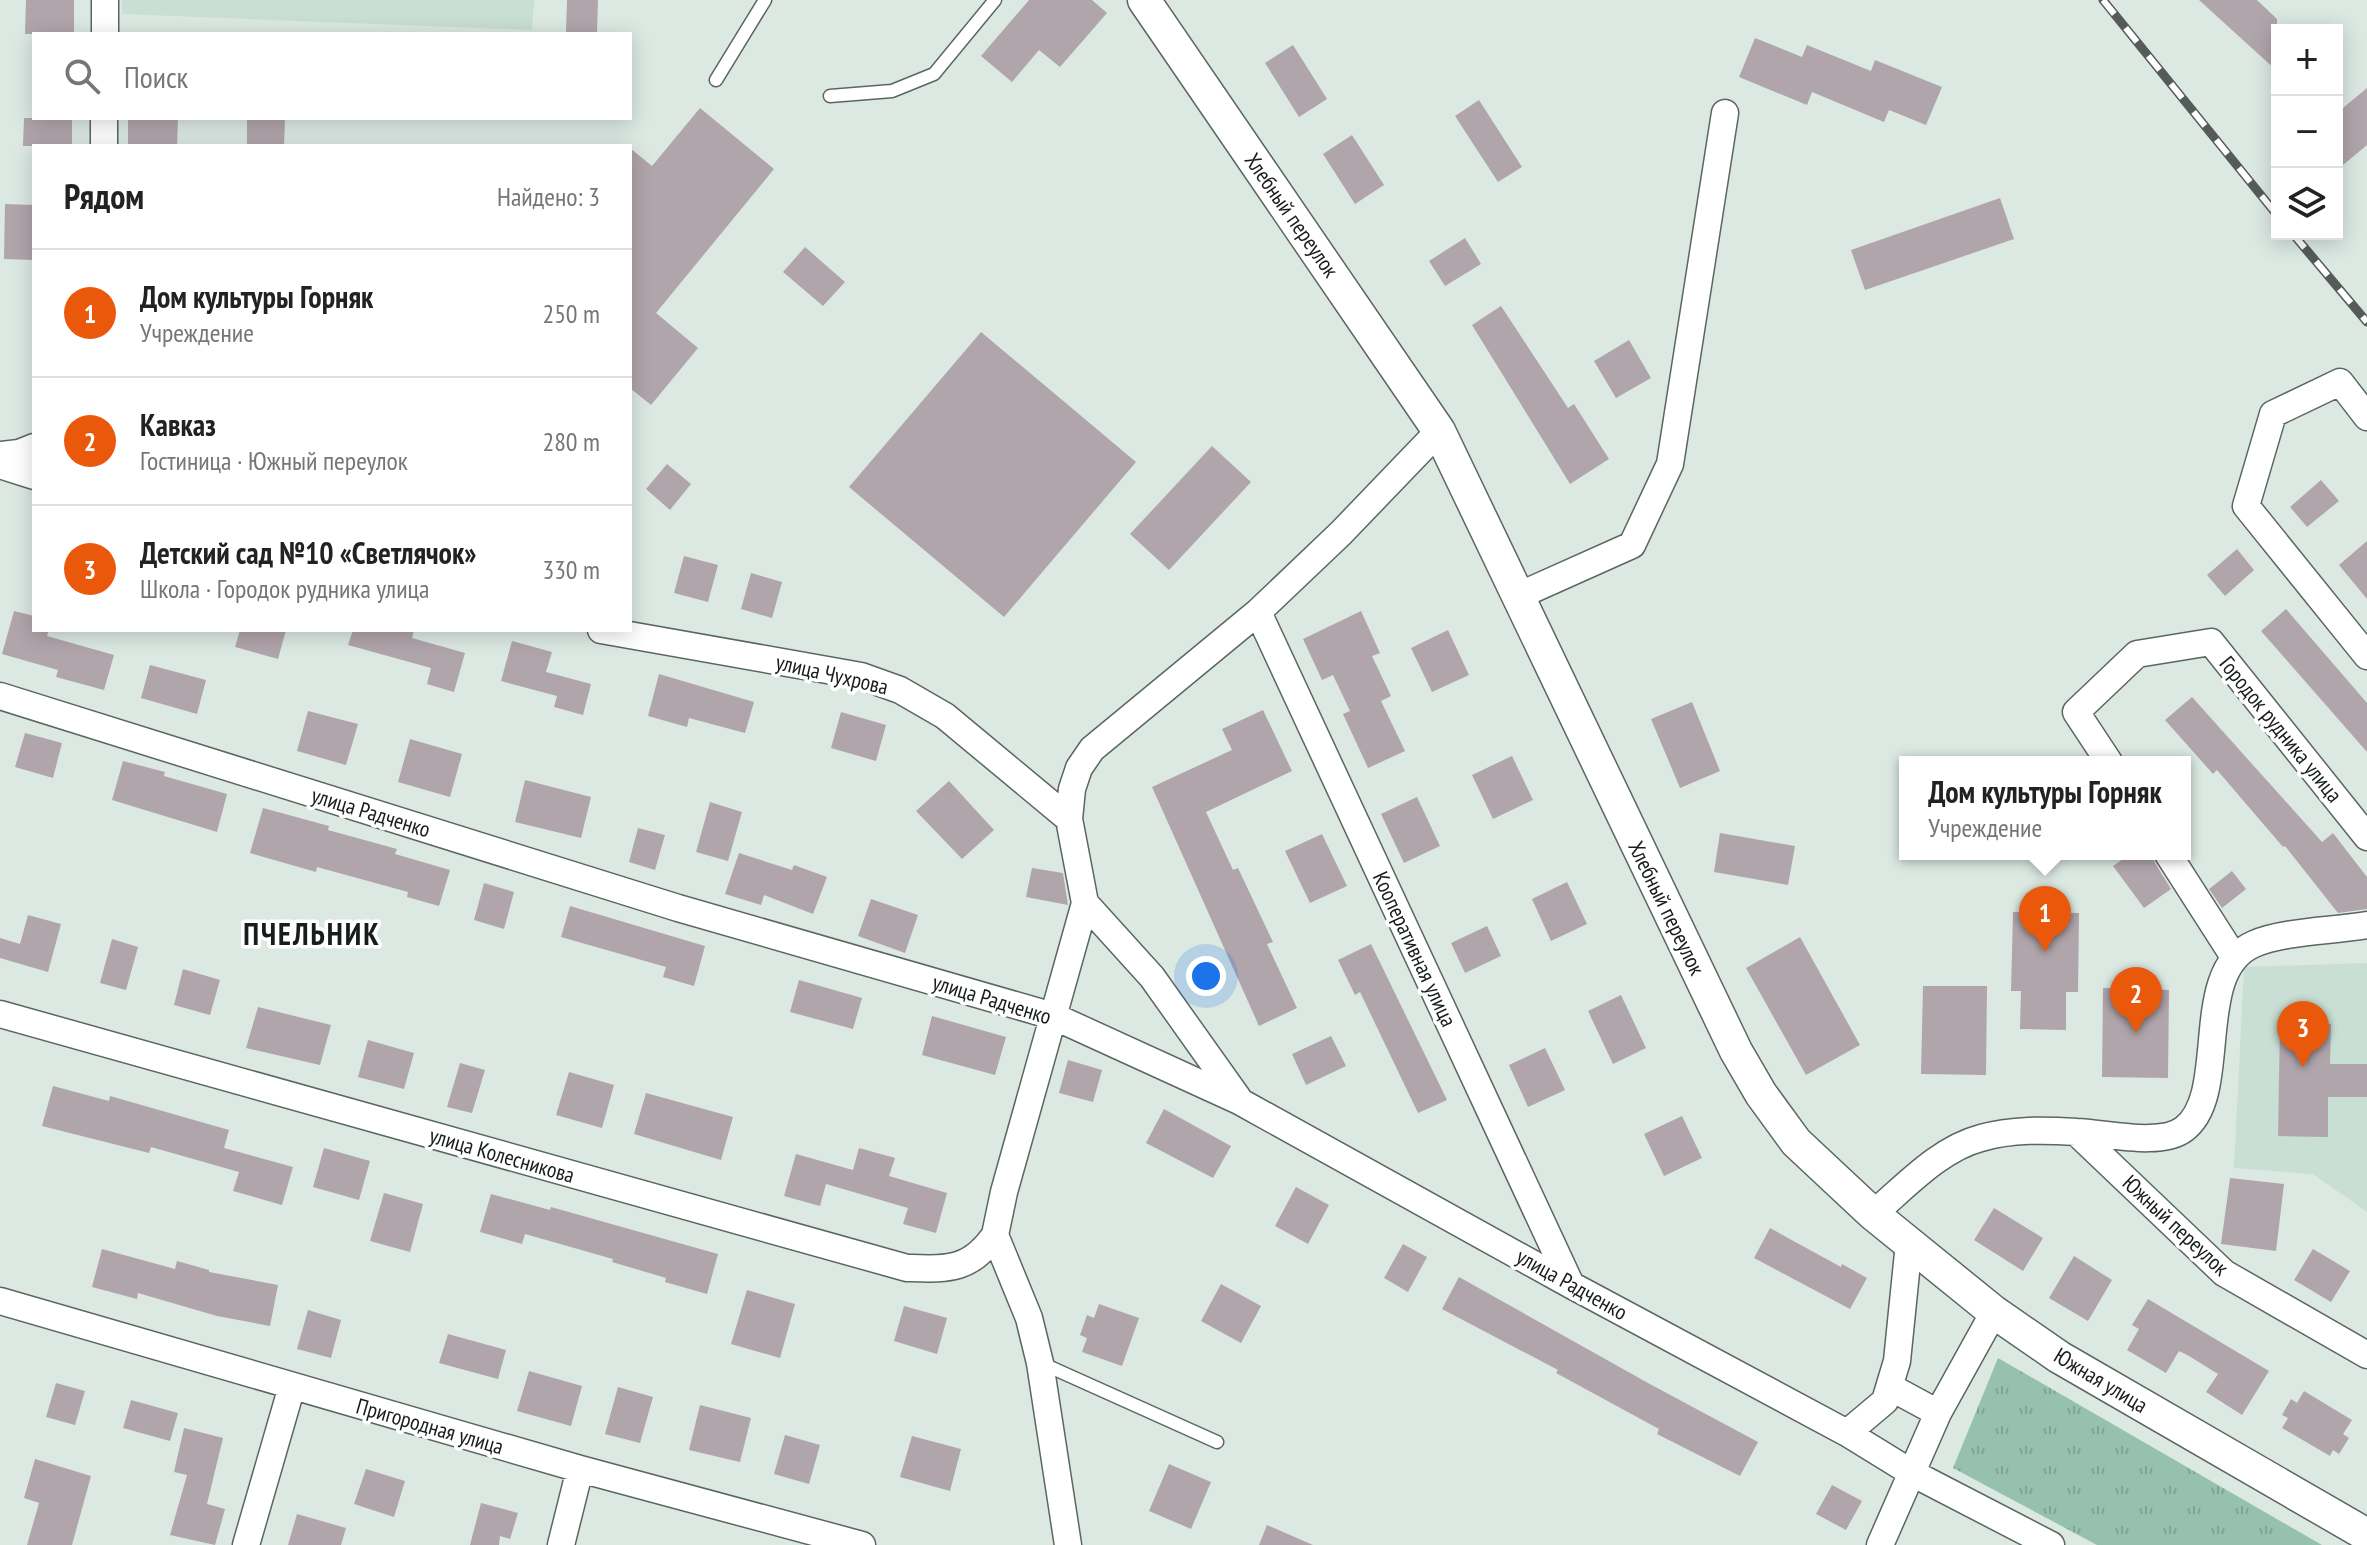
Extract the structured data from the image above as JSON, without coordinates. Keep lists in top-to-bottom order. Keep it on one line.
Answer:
{"streets":{"street":["Хлебный переулок","улица Чухрова","Городок рудника улица","улица Радченко","Кооперативная улица","улица Колесникова","Южный переулок","Южная улица","Пригородная улица"]},"crossings":[["Хлебный переулок","Южная улица"],["улица Радченко","Кооперативная улица"]],"districts":["ПЧЕЛЬНИК"],"page":{"map_buttons":["+","−"],"search":"Поиск","heading":["Рядом","Найдено: 3"],"list":[{"mark":"1","name":"Дом культуры Горняк","note":"Учреждение","value":"250 m"},{"mark":"2","name":"Кавказ","note":"Гостиница · Южный переулок","value":"280 m"},{"mark":"3","name":"Детский сад №10 «Светлячок»","note":"Школа · Городок рудника улица","value":"330 m"}],"popup":["Дом культуры Горняк","Учреждение"],"pins":["1","2","3"]}}
